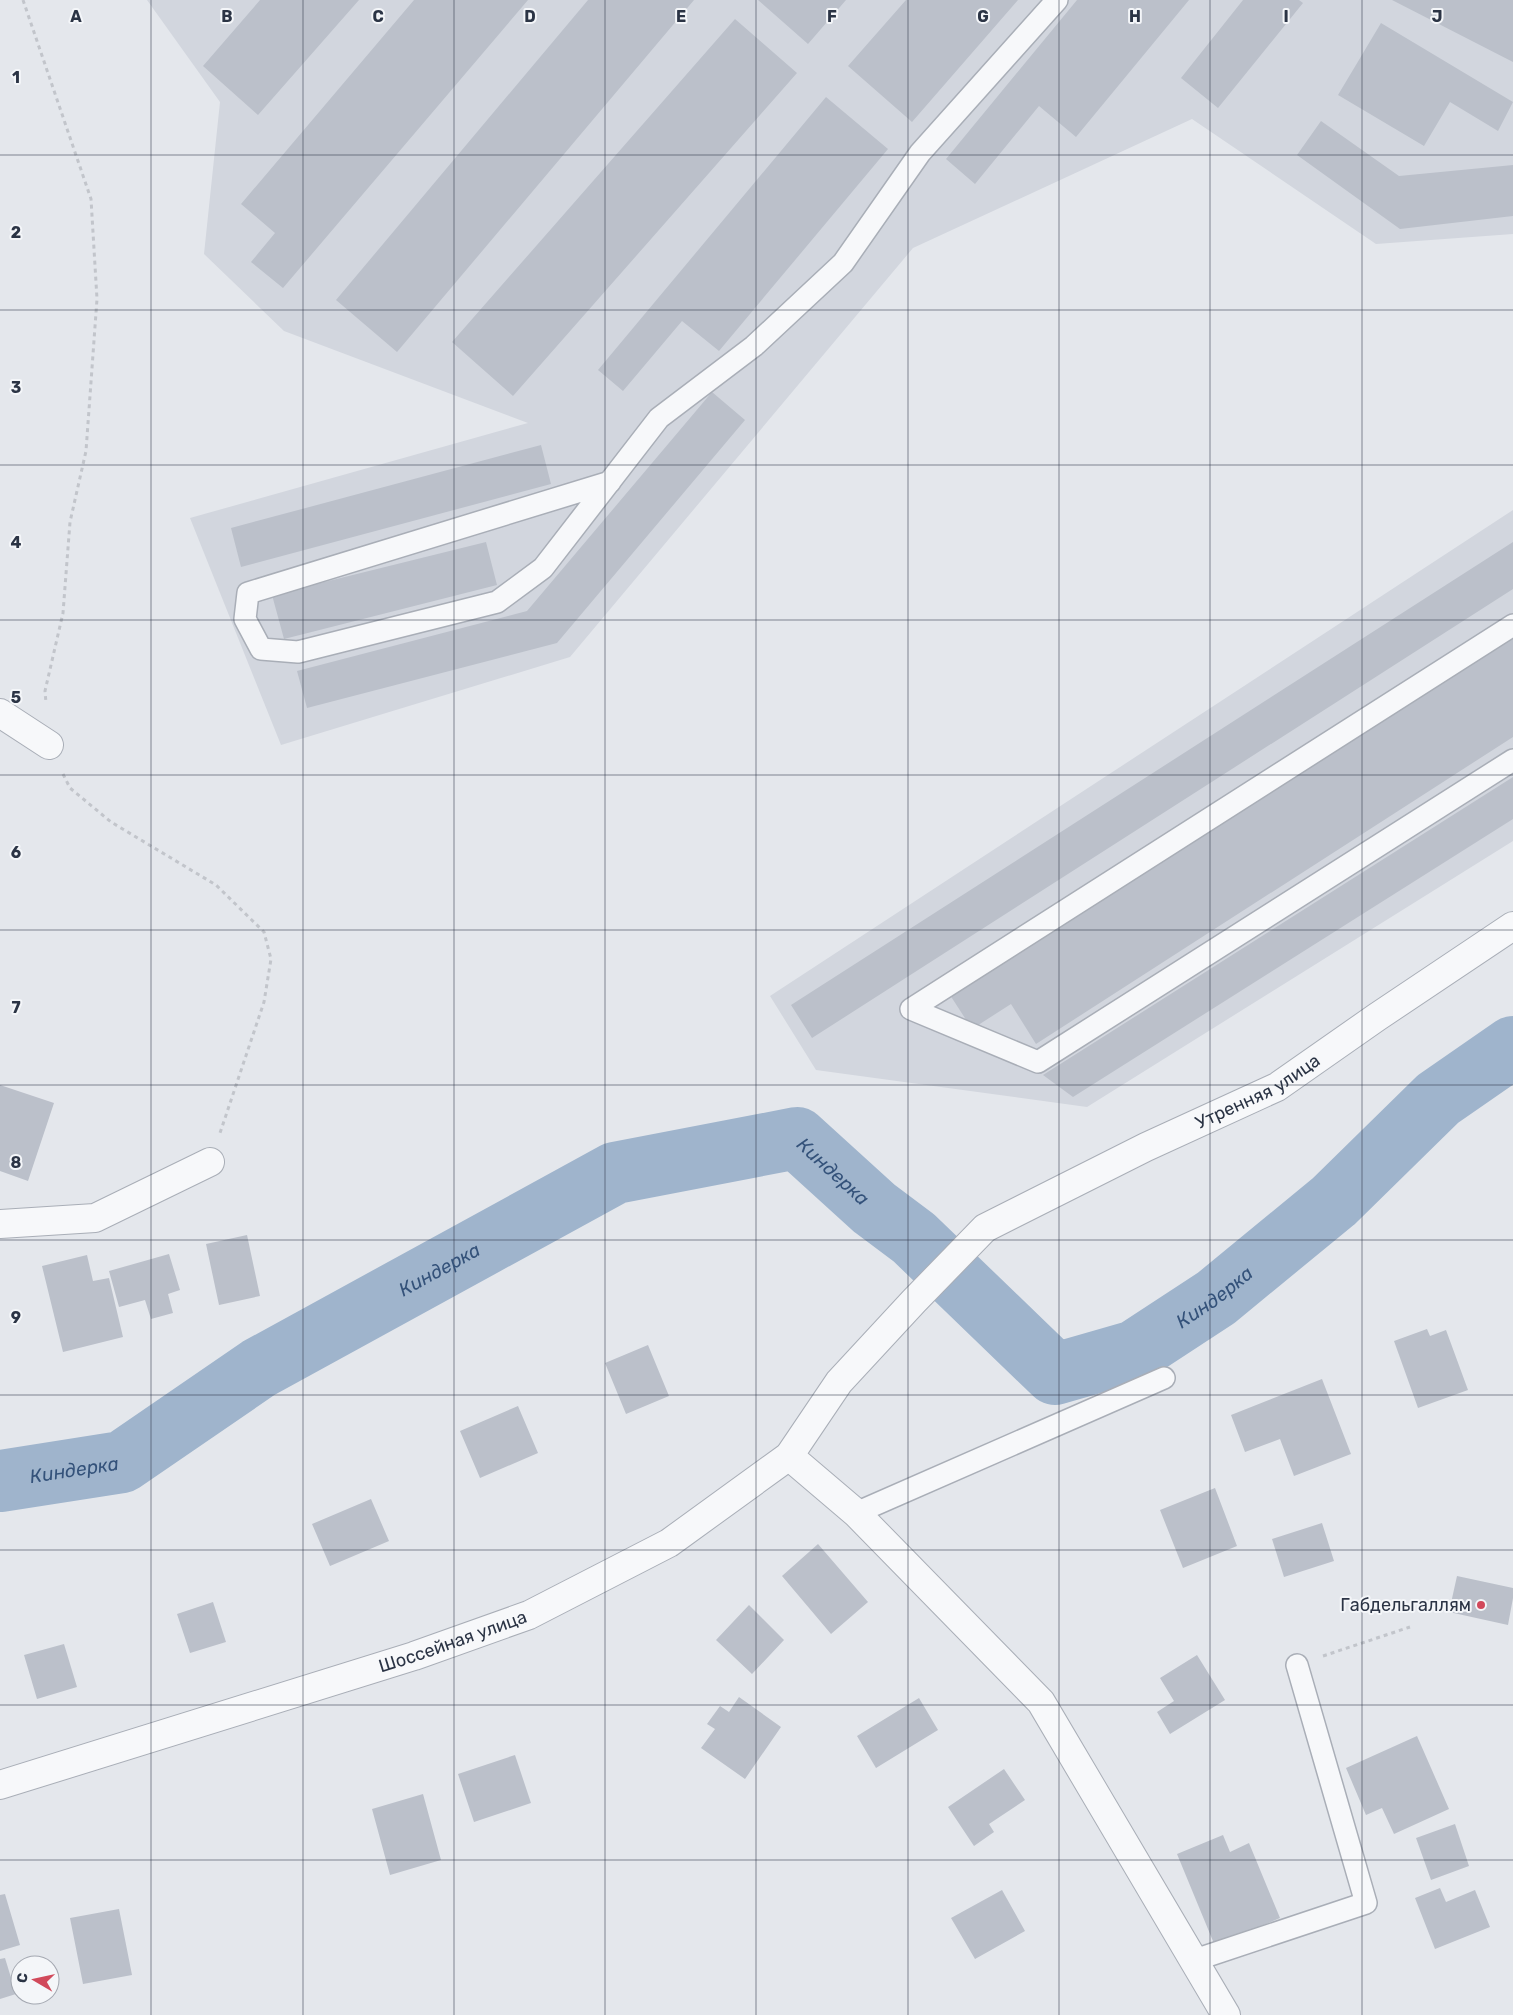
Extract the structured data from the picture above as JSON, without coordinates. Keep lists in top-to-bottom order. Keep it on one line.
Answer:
{"streets":{"street":["Утренняя улица","Шоссейная улица"]},"crossings":[["Утренняя улица","Шоссейная улица"]],"water":["Киндерка"],"places":["Габдельгаллям"],"north":"left","grid":{"columns":["A","B","C","D","E","F","G","H","I","J"],"rows":["1","2","3","4","5","6","7","8","9"]}}
